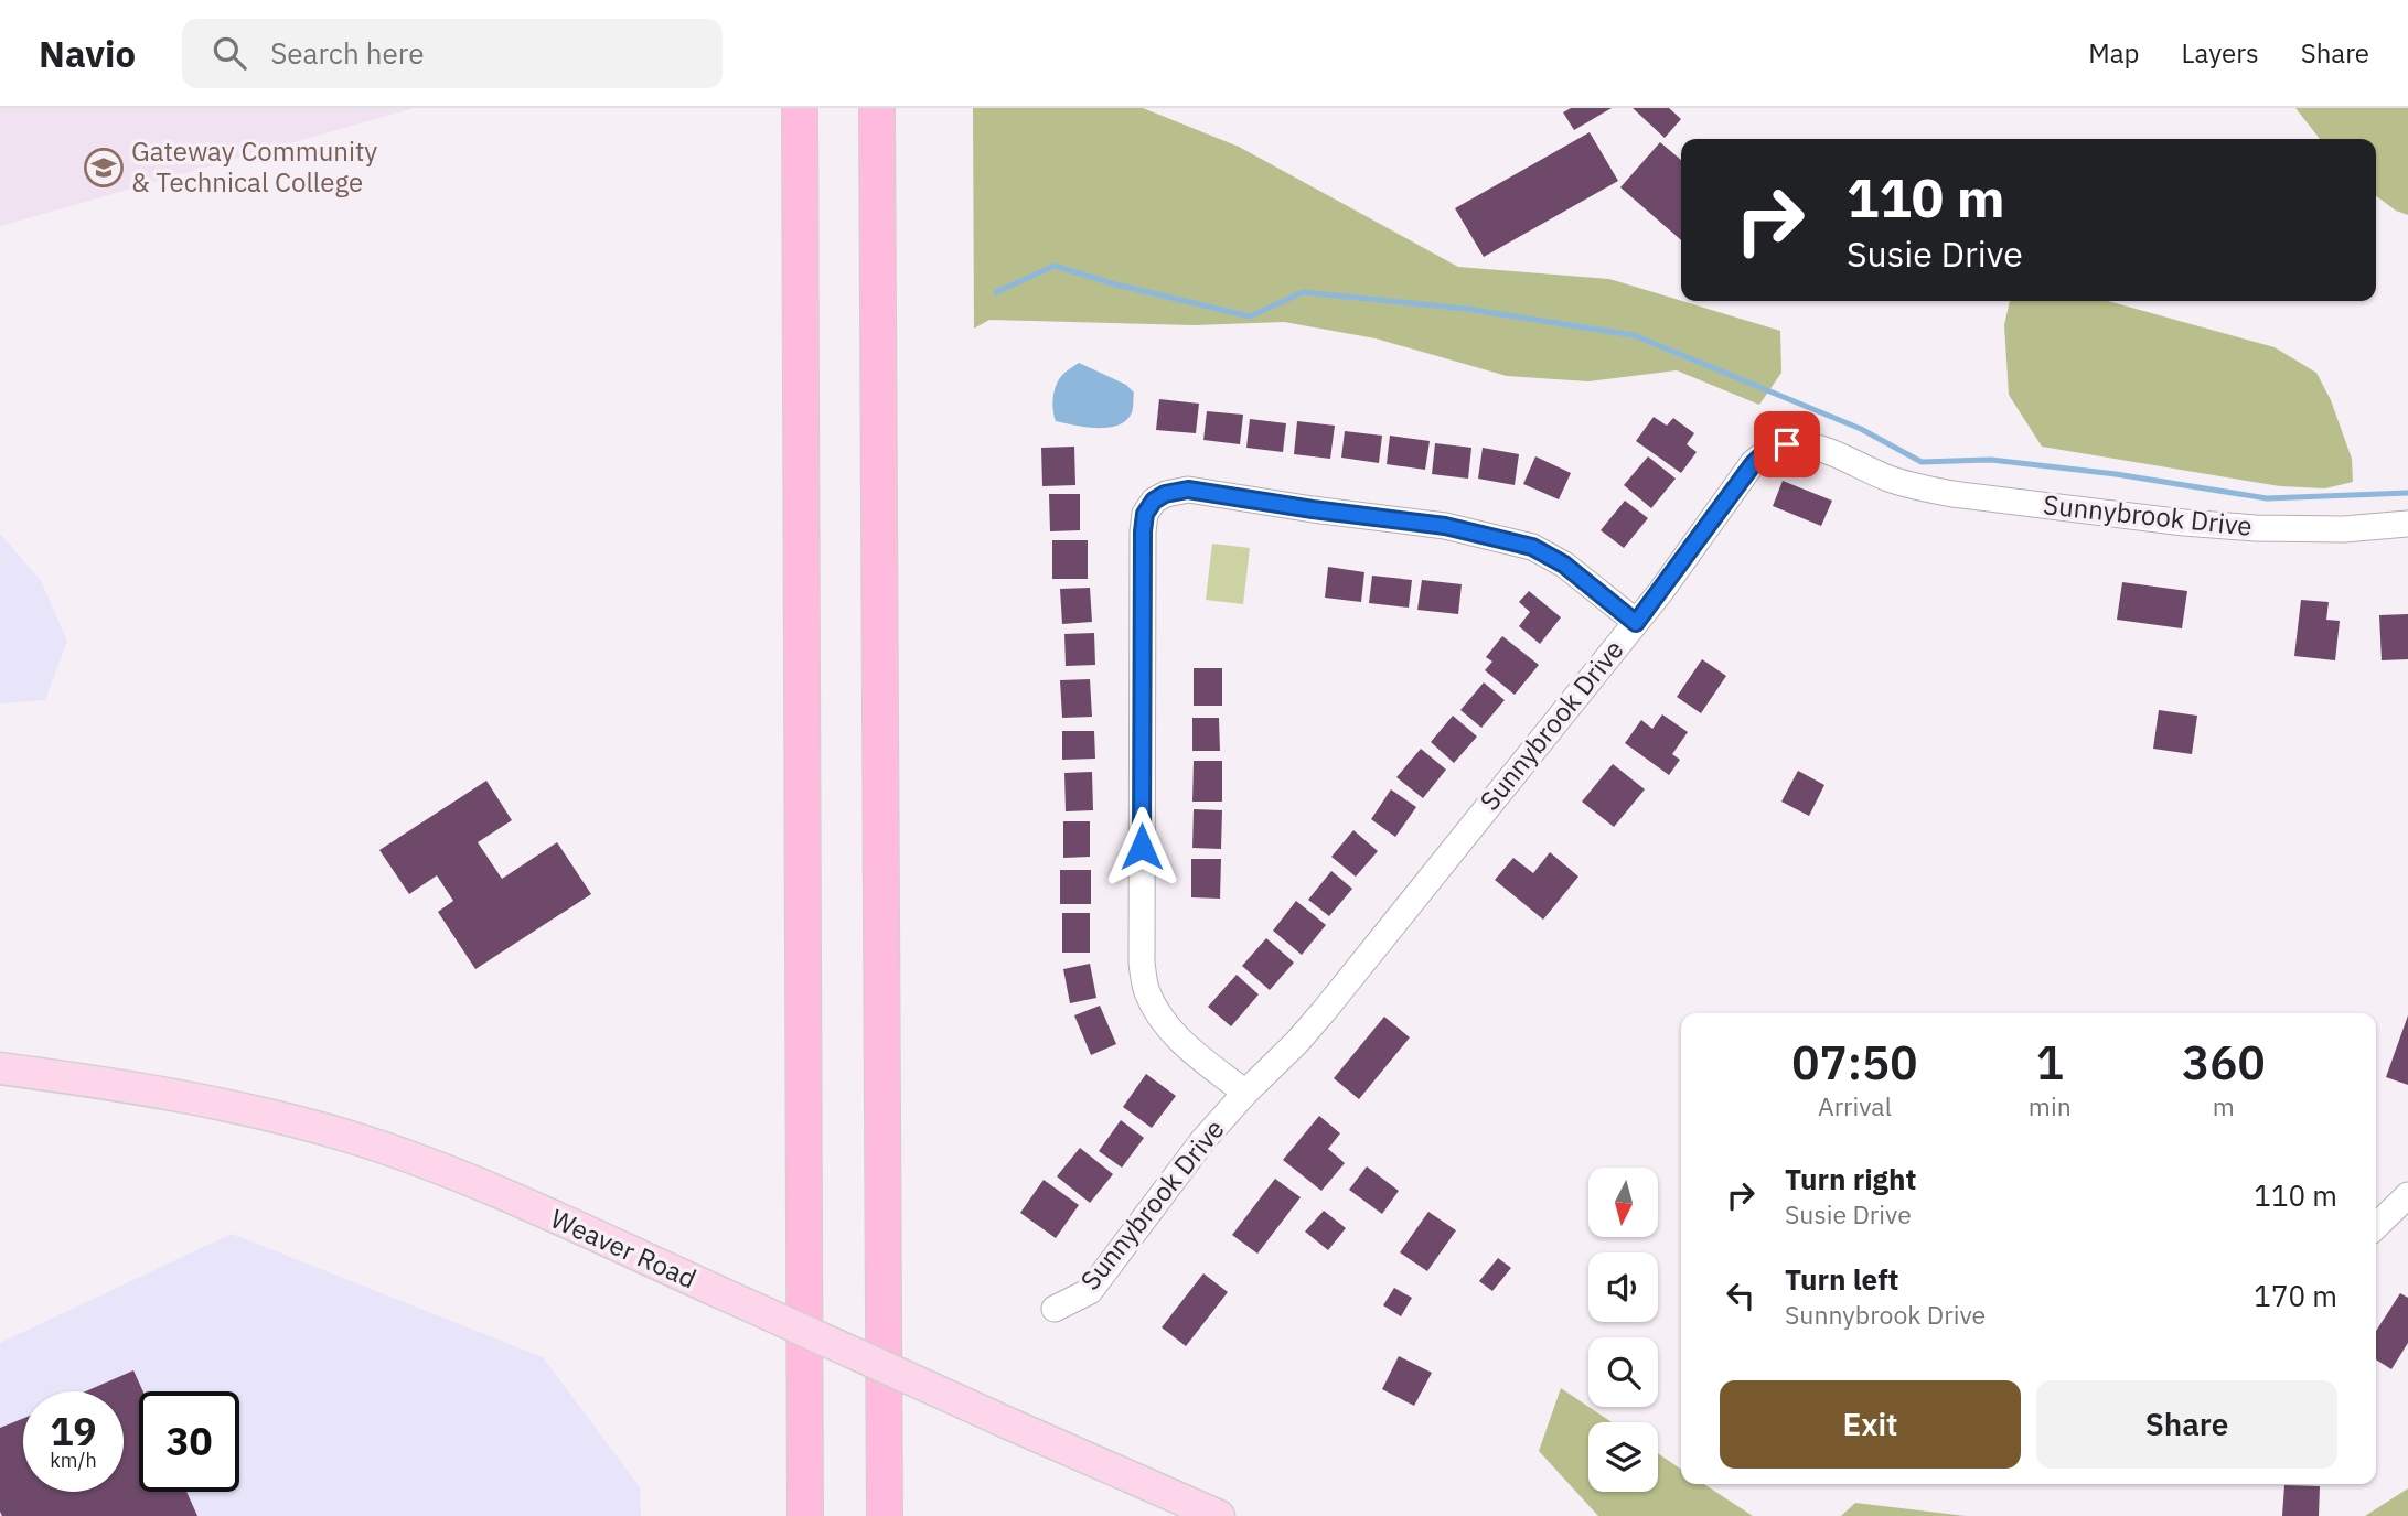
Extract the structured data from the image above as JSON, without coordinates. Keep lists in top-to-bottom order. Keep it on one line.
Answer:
{"streets":{"main road":["Weaver Road"],"street":["Sunnybrook Drive"]},"places":{"school or university":["Gateway Community & Technical College"]},"north":"bottom","page":{"header":"Navio","search":"Search here","nav":["Map","Layers","Share"],"turn":["110 m","Susie Drive"],"eta":["07:50","Arrival","1","min","360","m"],"list":[{"name":"Turn right","note":"Susie Drive","value":"110 m"},{"name":"Turn left","note":"Sunnybrook Drive","value":"170 m"}],"buttons":["Exit","Share"],"speed":"19 km/h","limit":"30"}}
